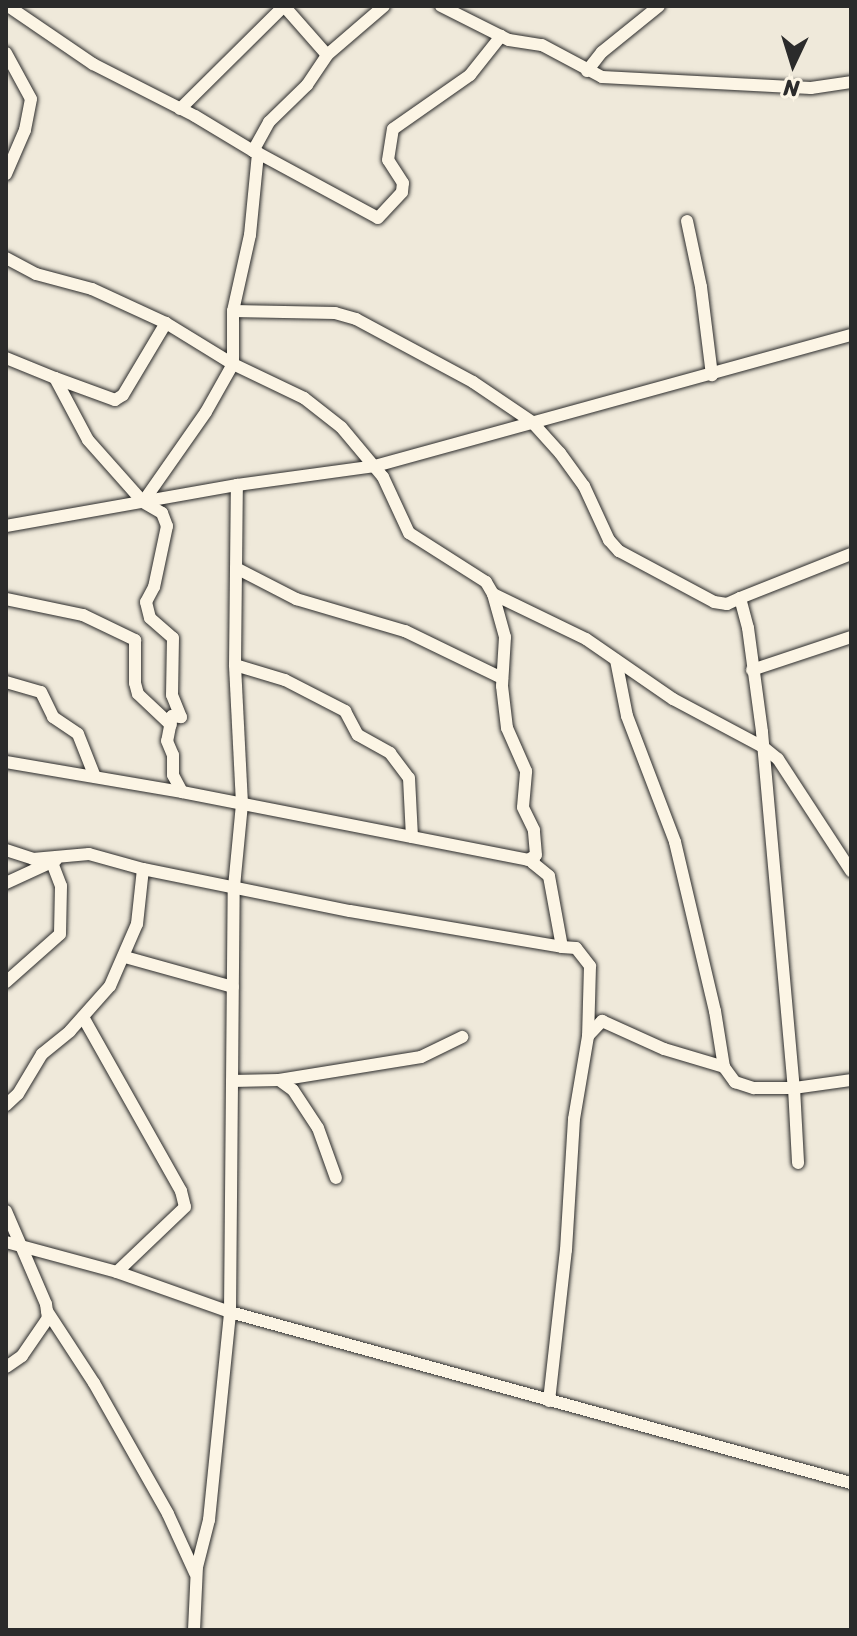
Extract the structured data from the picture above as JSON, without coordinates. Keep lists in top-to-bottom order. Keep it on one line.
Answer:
{"north":"bottom"}
